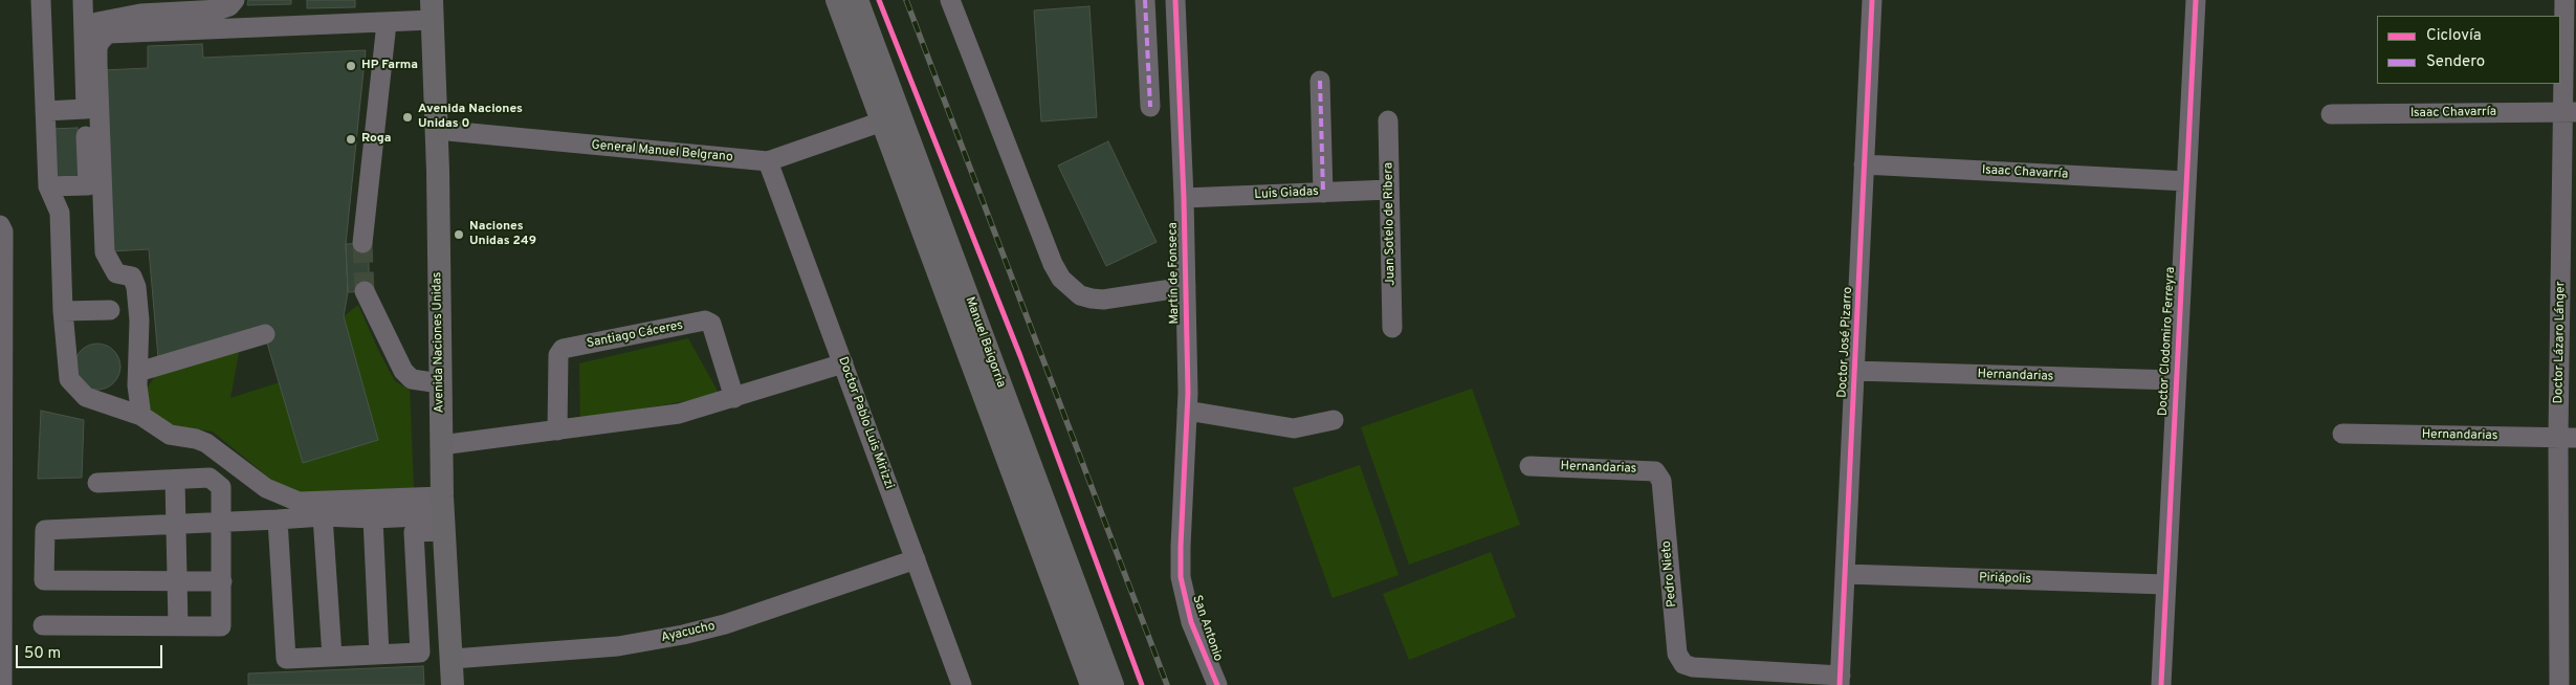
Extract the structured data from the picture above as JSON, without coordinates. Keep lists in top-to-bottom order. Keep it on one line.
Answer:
{"streets":{"main road":["Avenida Naciones Unidas","Manuel Baigorria"],"street":["Isaac Chavarría","General Manuel Belgrano","Luis Giadas","Juan Sotelo de Ribera","Martín de Fonseca","Santiago Cáceres","Doctor Clodomiro Ferreyra","Doctor José Pizarro","Doctor Lázaro Lánger","Hernandarias","Doctor Pablo Luis Mirizzi","Pedro Nieto","Piriápolis","San Antonio","Ayacucho"]},"crossings":[["Isaac Chavarría","Doctor Clodomiro Ferreyra"],["Isaac Chavarría","Doctor José Pizarro"],["Isaac Chavarría","Doctor Lázaro Lánger"],["General Manuel Belgrano","Avenida Naciones Unidas"],["General Manuel Belgrano","Manuel Baigorria"],["General Manuel Belgrano","Doctor Pablo Luis Mirizzi"],["Luis Giadas","Juan Sotelo de Ribera"],["Luis Giadas","Martín de Fonseca"],["Martín de Fonseca","San Antonio"],["Doctor Clodomiro Ferreyra","Hernandarias"],["Doctor Clodomiro Ferreyra","Piriápolis"],["Avenida Naciones Unidas","Ayacucho"],["Doctor José Pizarro","Hernandarias"],["Doctor José Pizarro","Pedro Nieto"],["Doctor José Pizarro","Piriápolis"],["Doctor Lázaro Lánger","Hernandarias"],["Hernandarias","Pedro Nieto"],["Doctor Pablo Luis Mirizzi","Ayacucho"]],"places":["HP Farma","Avenida Naciones Unidas 0","Roga","Naciones Unidas 249"],"legend":["Ciclovía","Sendero"],"scale_bar":"50 m"}
